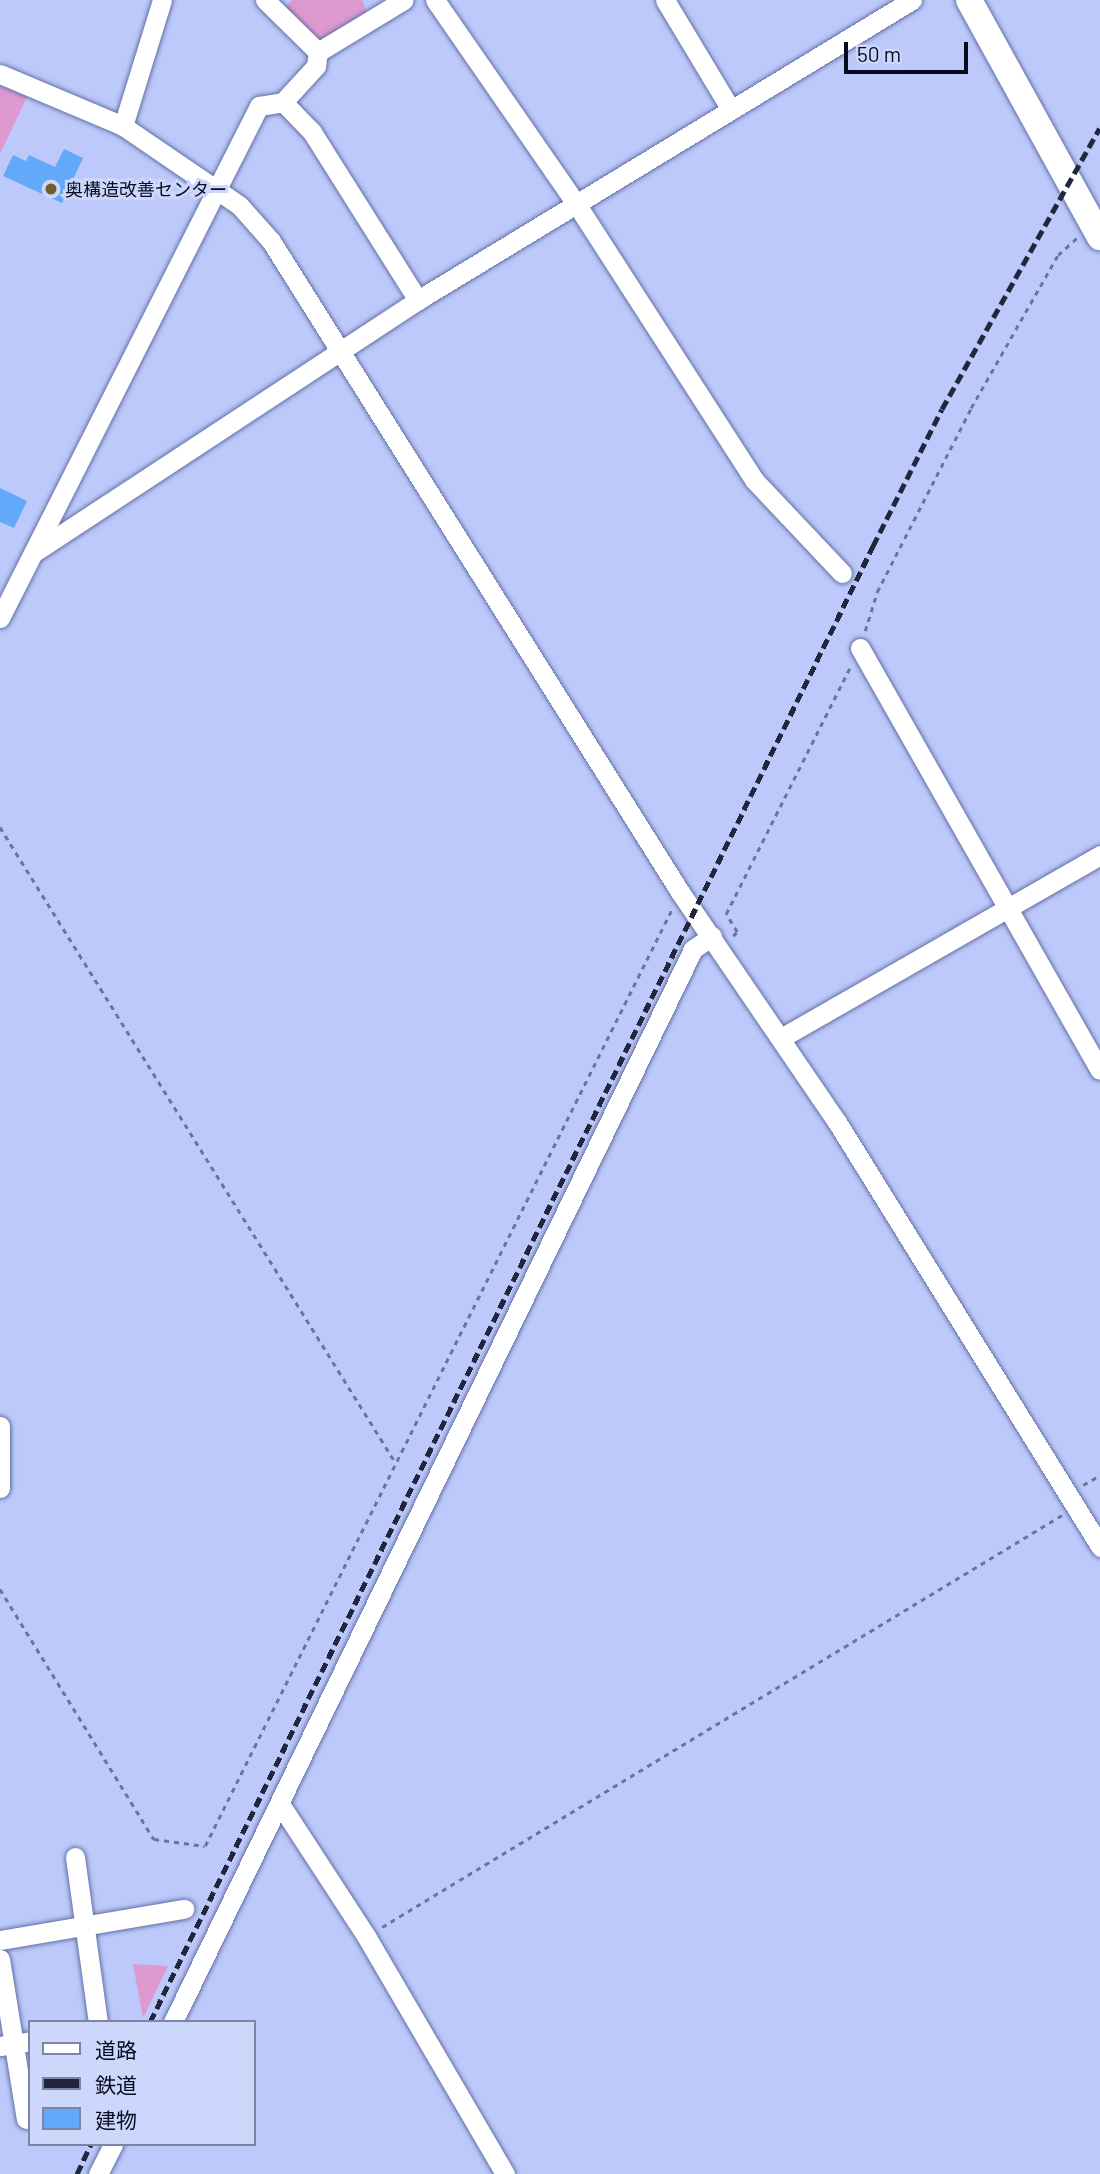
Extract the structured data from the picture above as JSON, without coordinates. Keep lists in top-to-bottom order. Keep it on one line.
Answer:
{"places":["奥構造改善センター"],"legend":["道路","鉄道","建物"],"scale_bar":"50 m"}
